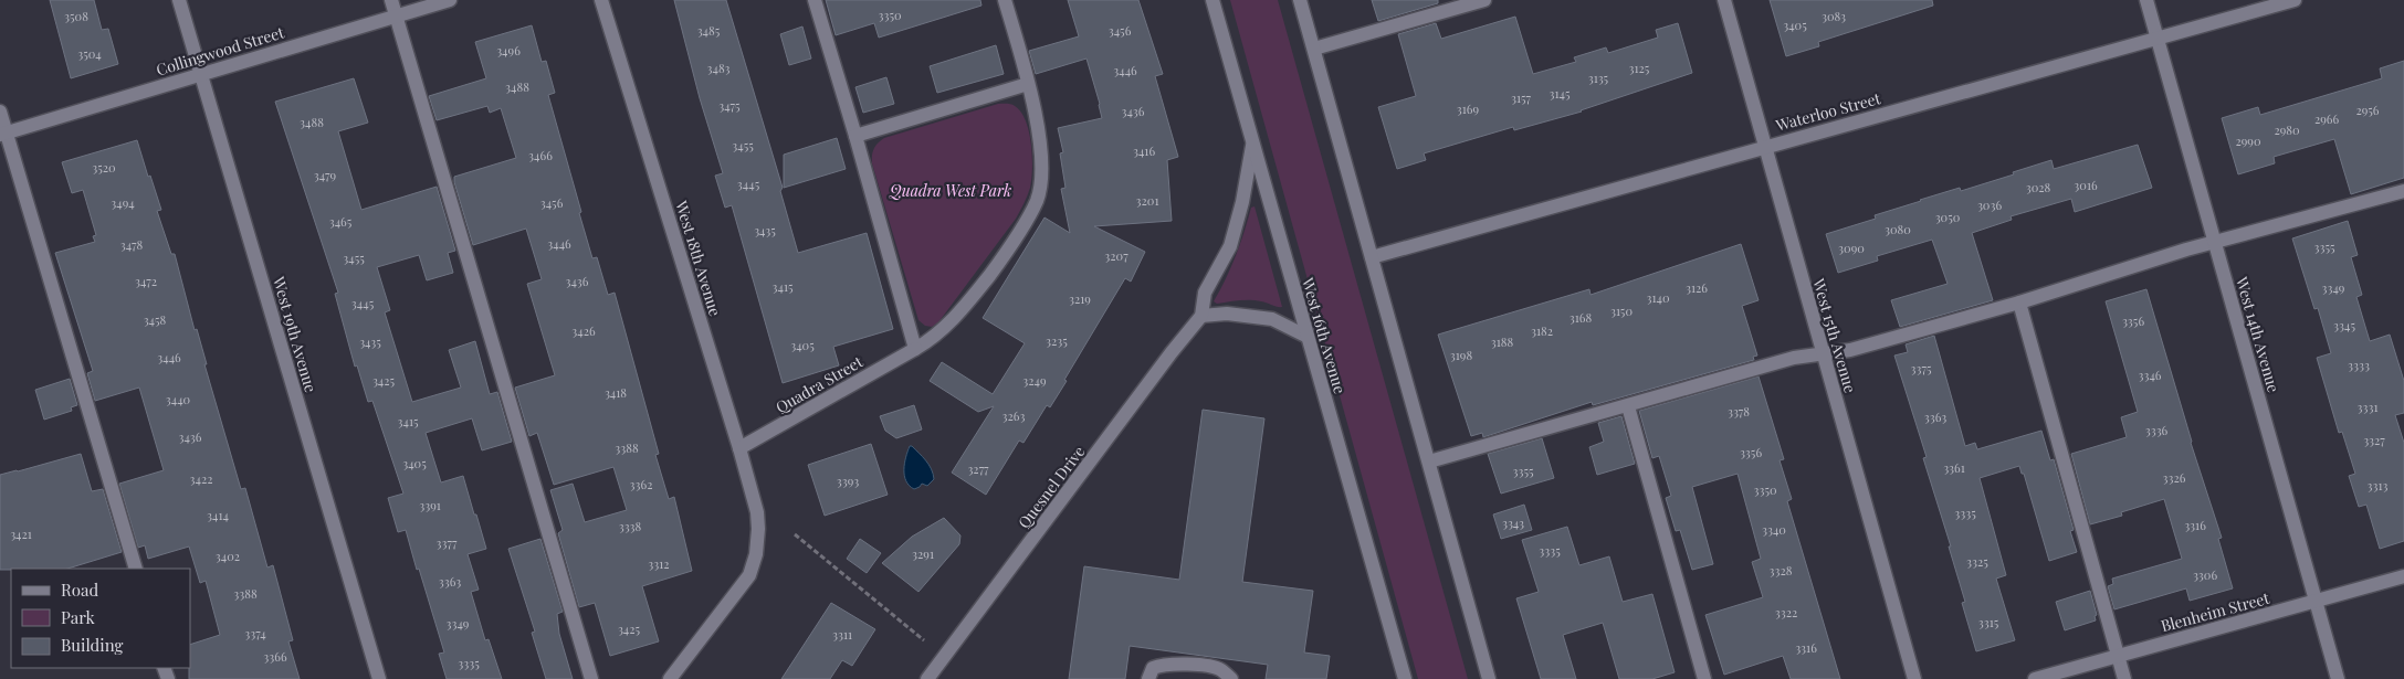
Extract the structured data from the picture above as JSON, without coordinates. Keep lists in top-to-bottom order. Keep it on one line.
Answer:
{"streets":{"street":["Collingwood Street","Waterloo Street","West 18th Avenue","West 19th Avenue","West 14th Avenue","West 16th Avenue","West 15th Avenue","Quadra Street","Quesnel Drive","Blenheim Street"]},"crossings":[["Collingwood Street","West 19th Avenue"],["Waterloo Street","West 14th Avenue"],["Waterloo Street","West 15th Avenue"],["West 18th Avenue","Quadra Street"],["West 14th Avenue","Blenheim Street"],["West 16th Avenue","Quesnel Drive"]],"parks":["Quadra West Park"],"house_numbers":["3350","3508","3083","3405","3485","3456","3496","3504","3483","3125","3446","3135","3488","3145","3157","3475","3169","2956","3436","2966","3488","2980","2990","3455","3416","3466","3520","3479","3445","3016","3028","3201","3494","3456","3036","3050","3465","3080","3435","3446","3478","3355","3090","3207","3455","3472","3436","3415","3126","3349","3140","3219","3445","3150","3168","3458","3356","3345","3426","3182","3235","3435","3188","3405","3198","3446","3333","3375","3346","3425","3249","3418","3440","3331","3378","3263","3363","3415","3336","3436","3327","3388","3356","3405","3361","3277","3355","3326","3422","3393","3362","3313","3350","3391","3335","3414","3343","3316","3338","3340","3421","3377","3335","3291","3402","3325","3312","3328","3306","3363","3388","3322","3315","3349","3425","3374","3311","3316","3366","3335"],"legend":["Road","Park","Building"]}
